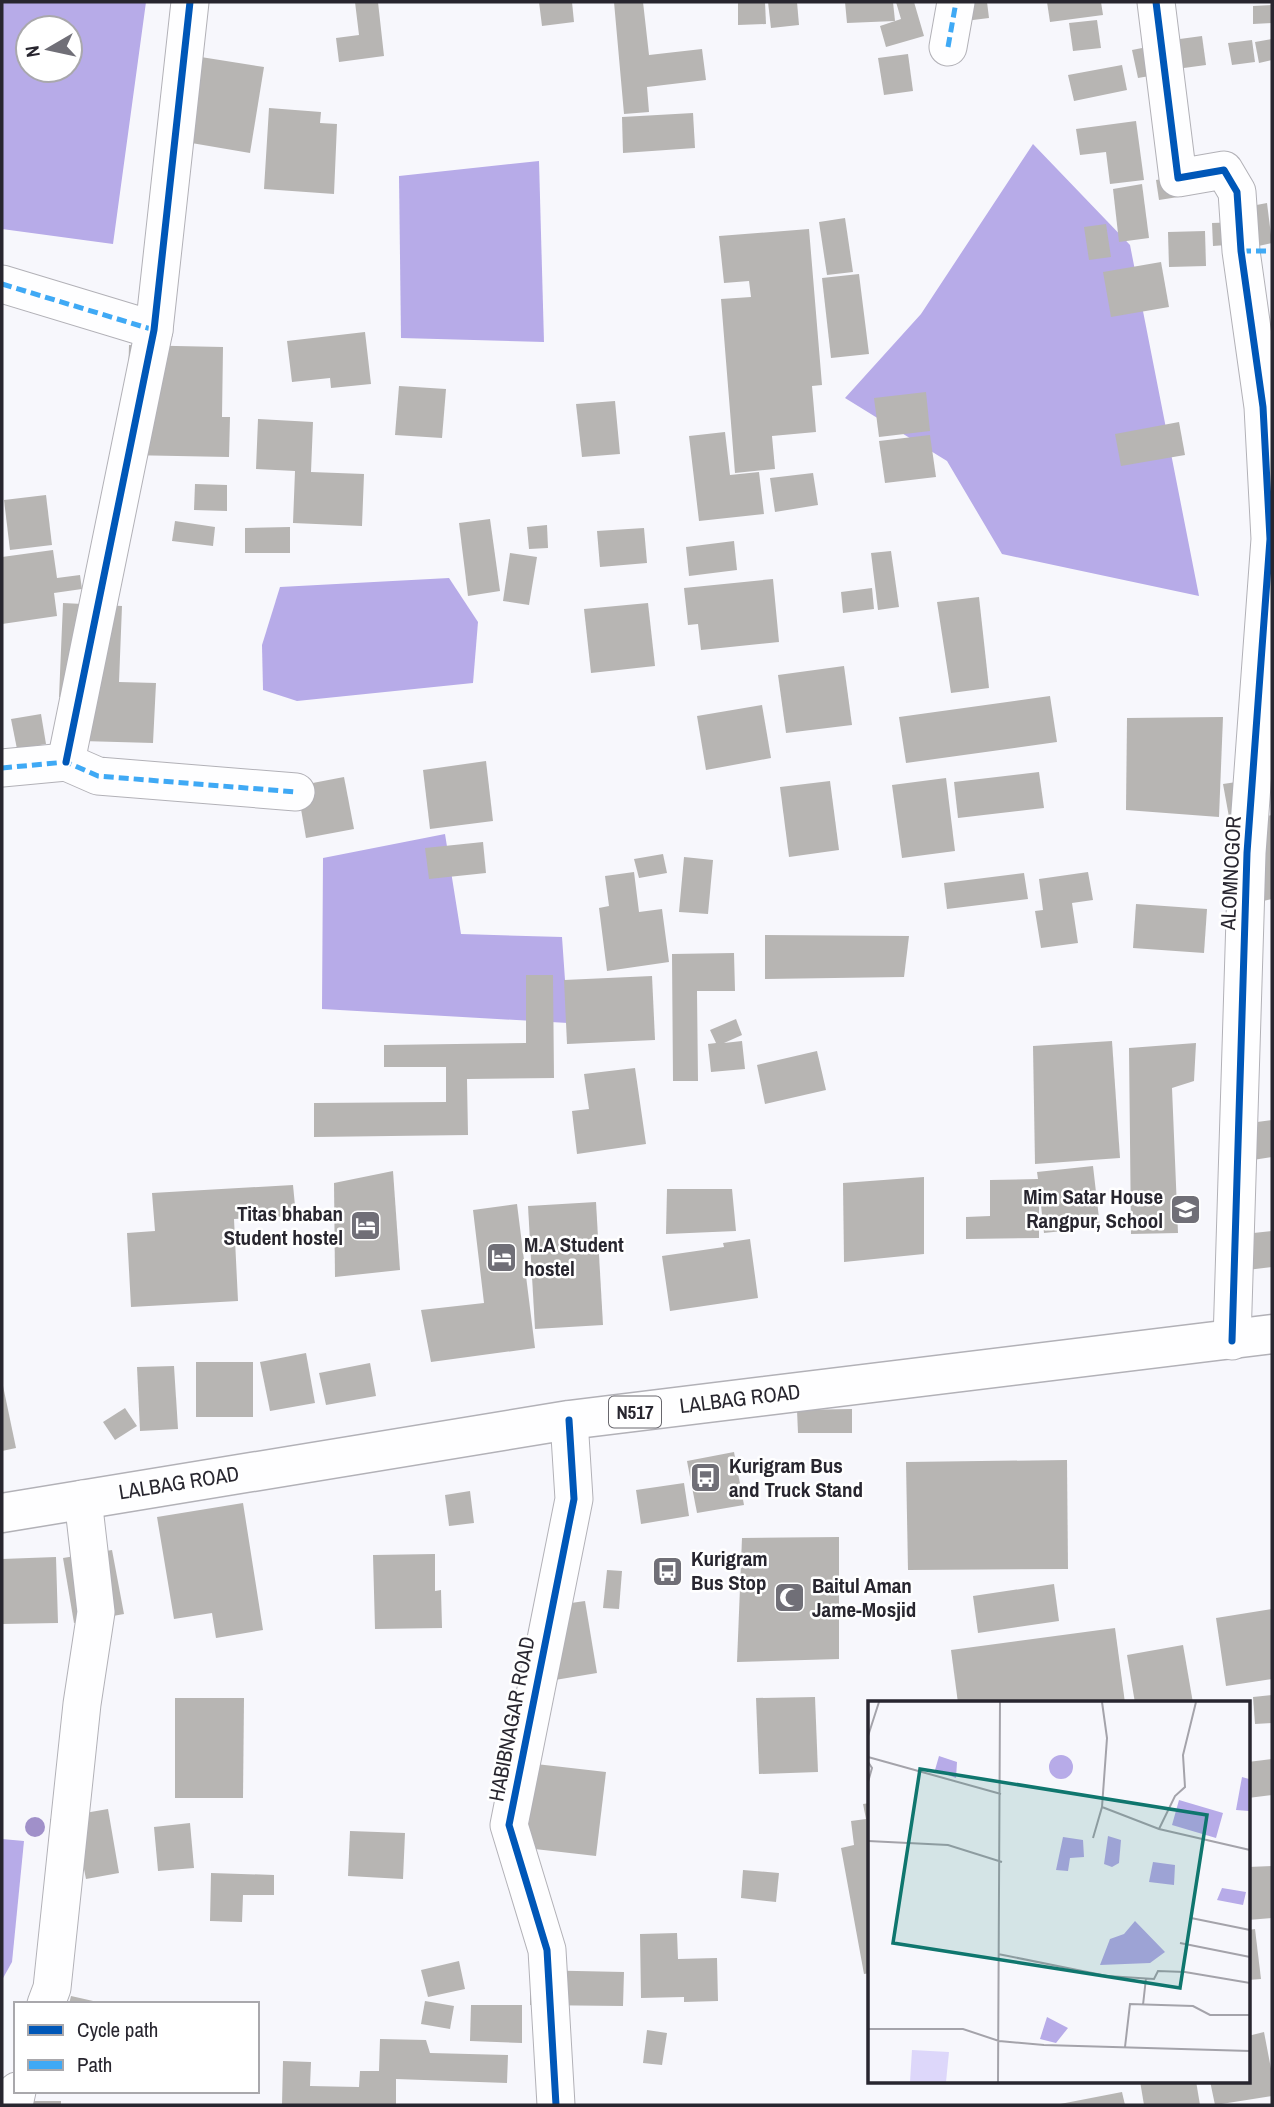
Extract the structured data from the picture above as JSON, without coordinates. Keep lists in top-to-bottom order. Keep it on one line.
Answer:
{"streets":{"highway":["LALBAG ROAD","N517"],"street":["ALOMNOGOR","HABIBNAGAR ROAD"]},"crossings":[["ALOMNOGOR","LALBAG ROAD"],["LALBAG ROAD","HABIBNAGAR ROAD"]],"places":{"school or university":["Mim Satar House Rangpur, School"],"hotel":["Titas bhaban Student hostel","M.A Student hostel"],"bus stop":["Kurigram Bus and Truck Stand","Kurigram Bus Stop"],"mosque":["Baitul Aman Jame-Mosjid"]},"legend":["Cycle path","Path"],"north":"left"}
